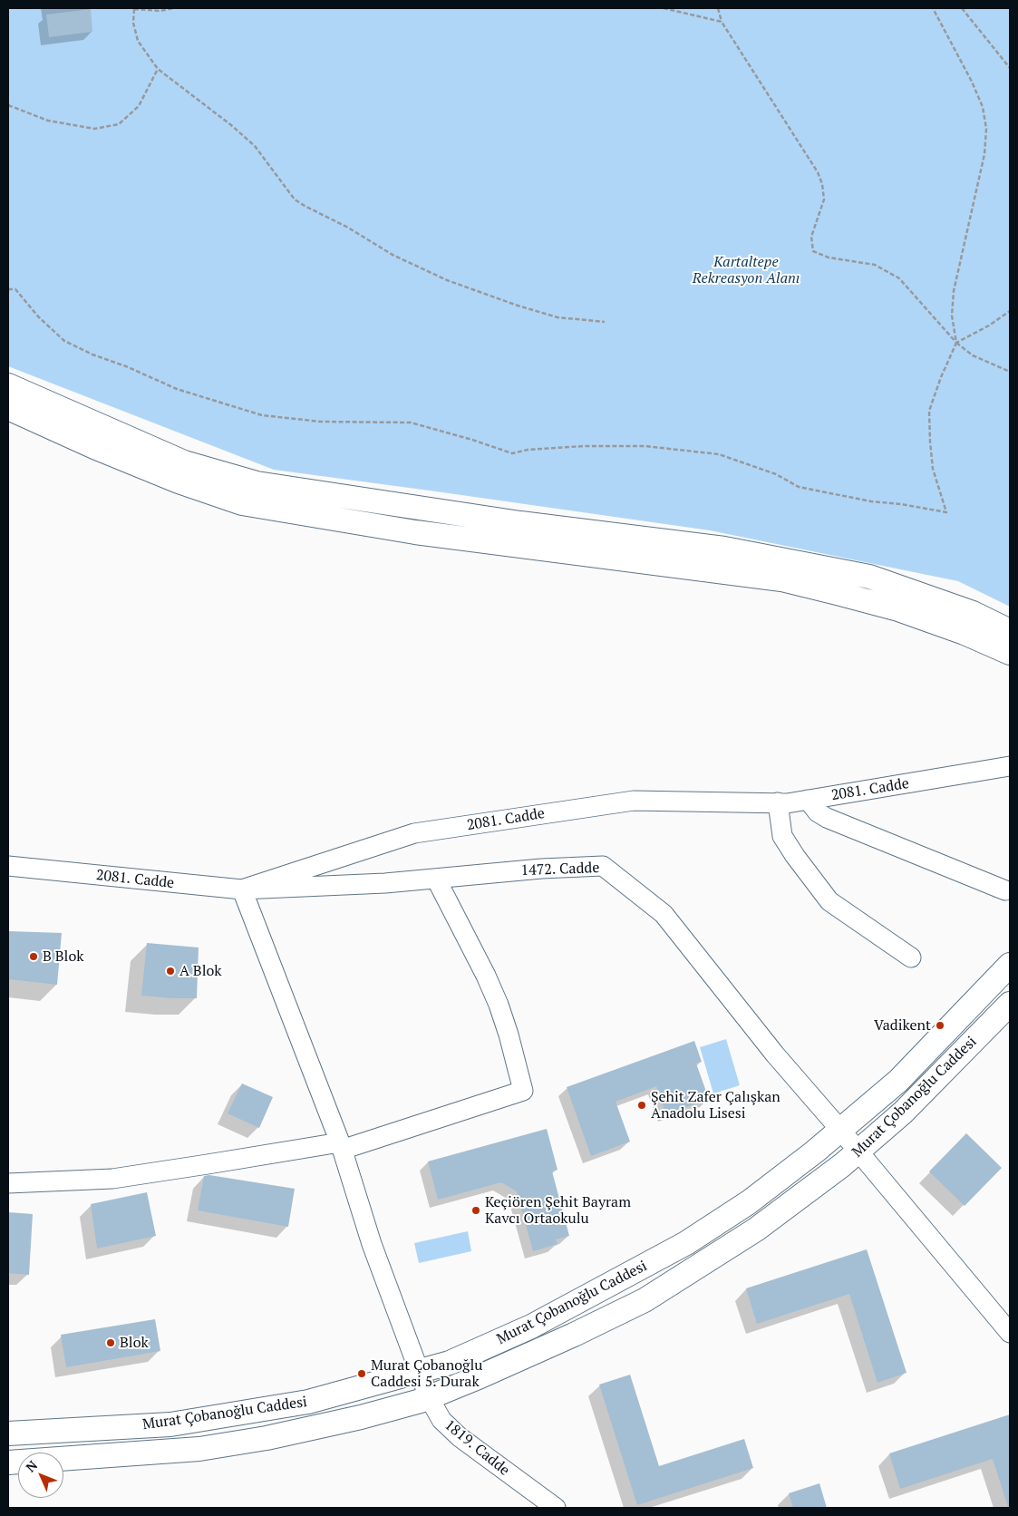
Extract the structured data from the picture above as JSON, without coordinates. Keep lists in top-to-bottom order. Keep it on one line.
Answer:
{"streets":{"main road":["Murat Çobanoğlu Caddesi"],"street":["2081. Cadde","1472. Cadde","1819. Cadde"]},"crossings":[["2081. Cadde","1472. Cadde"],["2081. Cadde","1819. Cadde"],["1472. Cadde","Murat Çobanoğlu Caddesi"],["1472. Cadde","1819. Cadde"],["Murat Çobanoğlu Caddesi","1819. Cadde"]],"parks":["Kartaltepe Rekreasyon Alanı"],"places":["B Blok","A Blok","Vadikent","Şehit Zafer Çalışkan Anadolu Lisesi","Keçiören Şehit Bayram Kavcı Ortaokulu","Blok","Murat Çobanoğlu Caddesi 5. Durak"],"north":"top left"}
